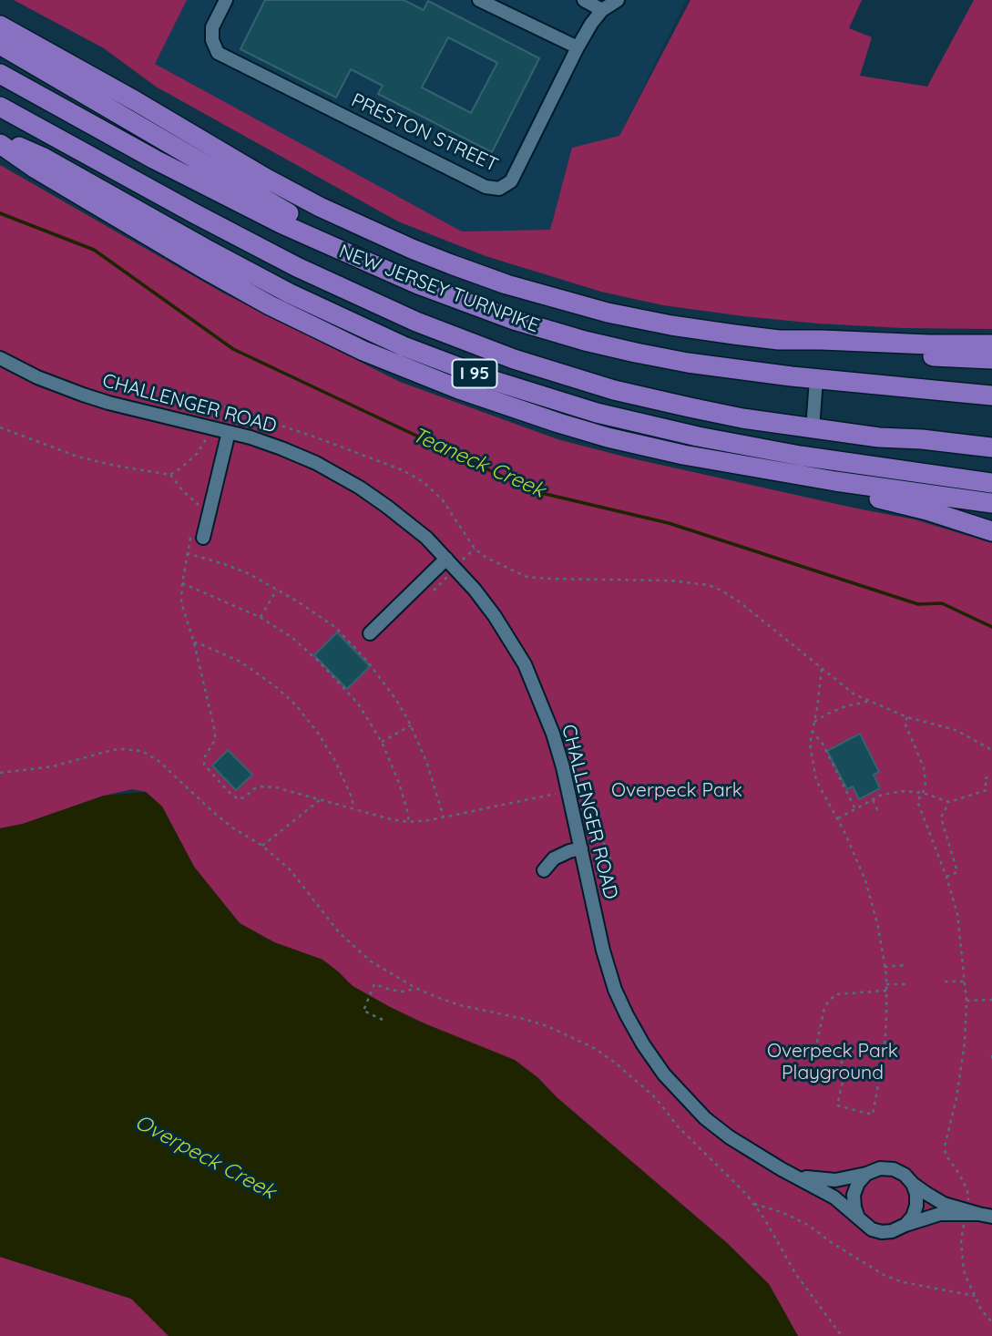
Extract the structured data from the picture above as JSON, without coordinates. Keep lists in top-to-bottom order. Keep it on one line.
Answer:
{"streets":{"highway":["NEW JERSEY TURNPIKE","I 95"],"street":["PRESTON STREET","CHALLENGER ROAD"]},"water":["Teaneck Creek","Overpeck Creek"],"parks":["Overpeck Park","Overpeck Park Playground"]}
